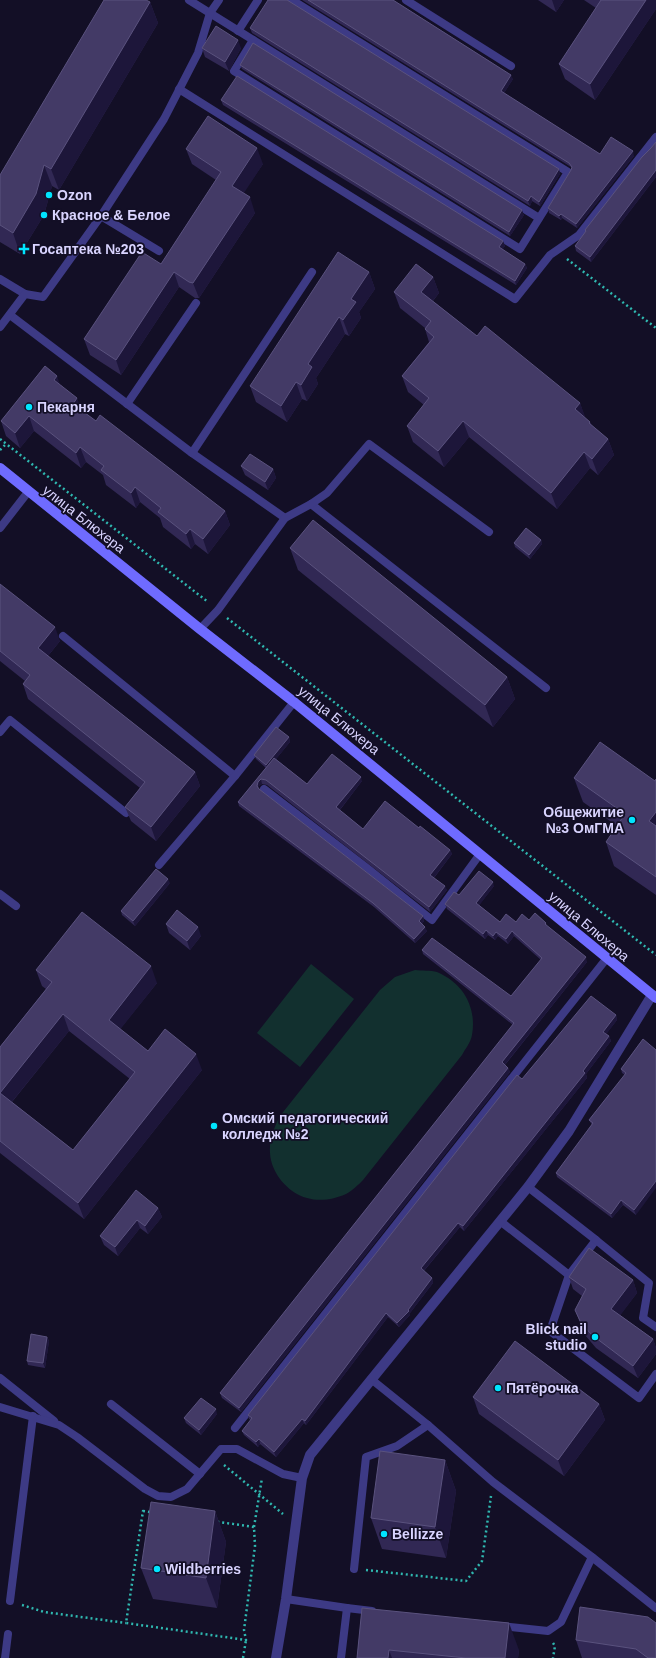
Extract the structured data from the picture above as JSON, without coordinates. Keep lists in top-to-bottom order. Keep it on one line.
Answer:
{"streets":{"street":["улица Блюхера"]},"places":{"other":["Ozon","Красное & Белое","Пекарня","Общежитие №3 ОмГМА","Омский педагогический колледж №2","Blick nail studio","Пятёрочка","Bellizze","Wildberries"],"health":["Госаптека №203"]}}
